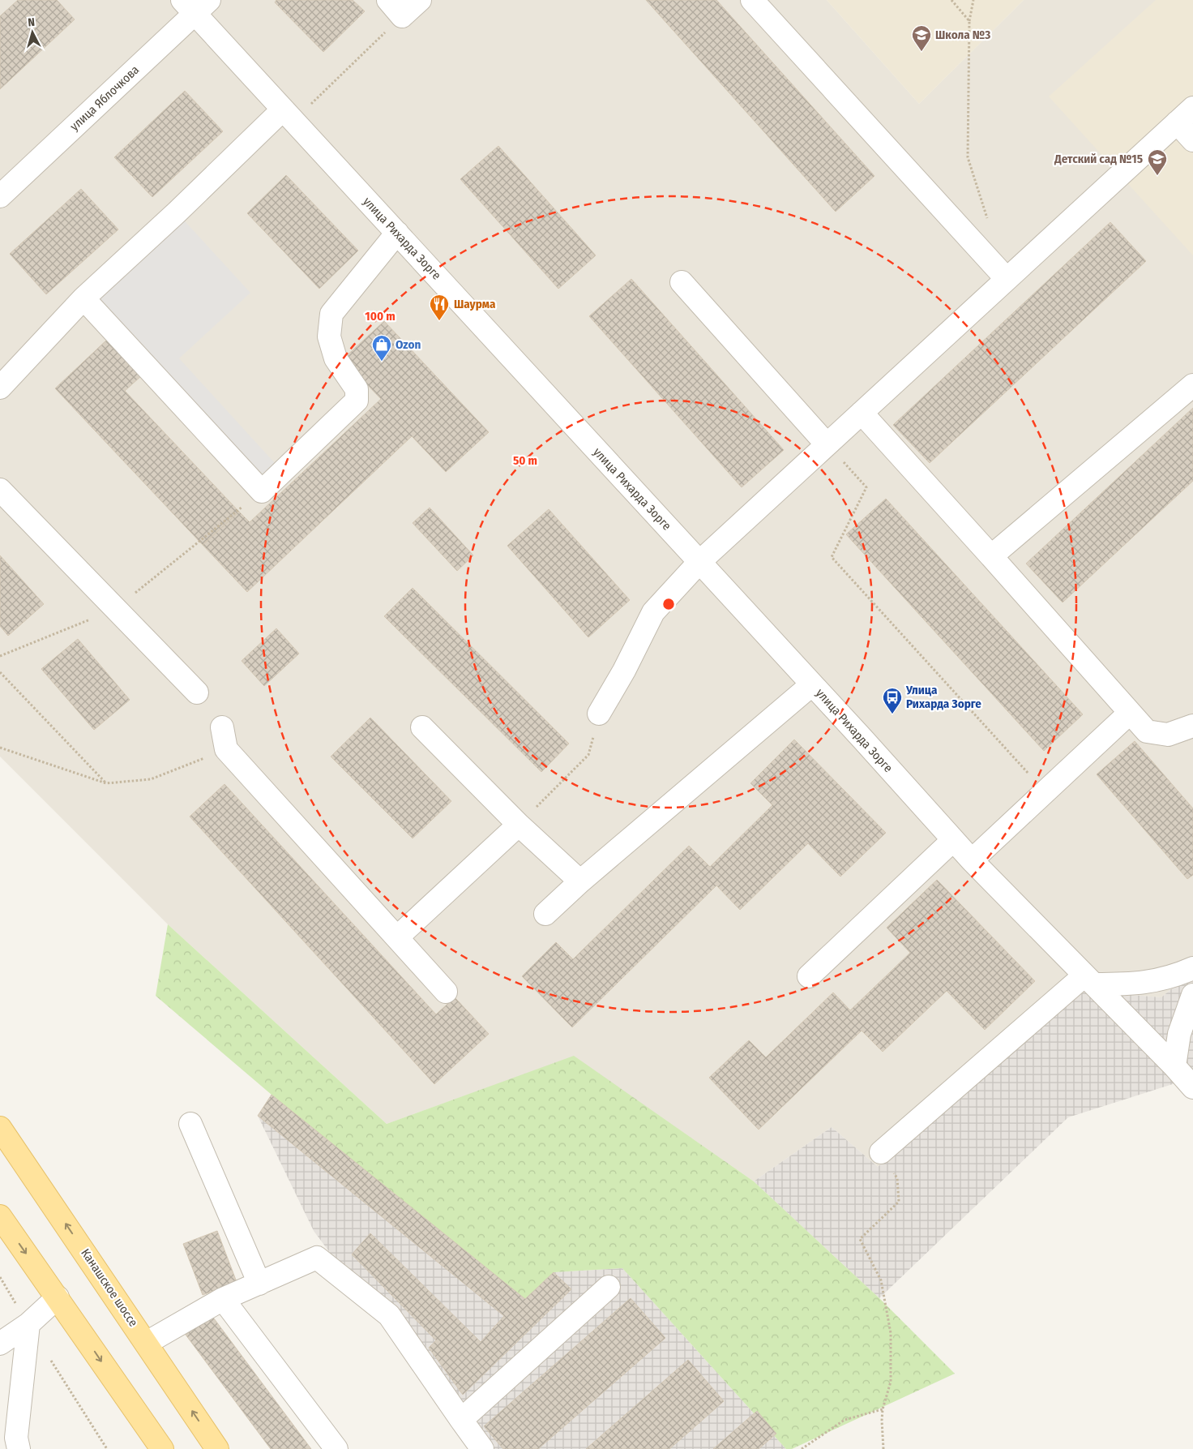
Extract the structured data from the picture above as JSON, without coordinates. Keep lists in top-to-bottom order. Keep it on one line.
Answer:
{"streets":{"main road":["Канашское шоссе"],"street":["улица Яблочкова","улица Рихарда Зорге"]},"crossings":[["улица Яблочкова","улица Рихарда Зорге"]],"places":{"school or university":["Школа №3","Детский сад №15"],"restaurant":["Шаурма"],"shop":["Ozon"],"bus stop":["Улица Рихарда Зорге"]},"north":"top","rings":["100 m","50 m"]}
